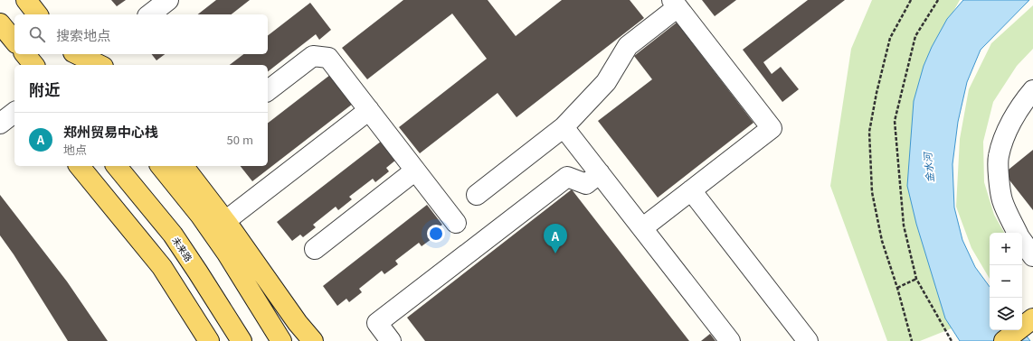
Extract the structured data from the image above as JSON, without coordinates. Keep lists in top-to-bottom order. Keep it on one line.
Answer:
{"streets":{"main road":["未来路"]},"water":["金水河"],"page":{"search":"搜索地点","heading":"附近","list":[{"mark":"A","name":"郑州贸易中心栈","note":"地点","value":"50 m"}],"pins":"A","map_buttons":["+","−"]}}
